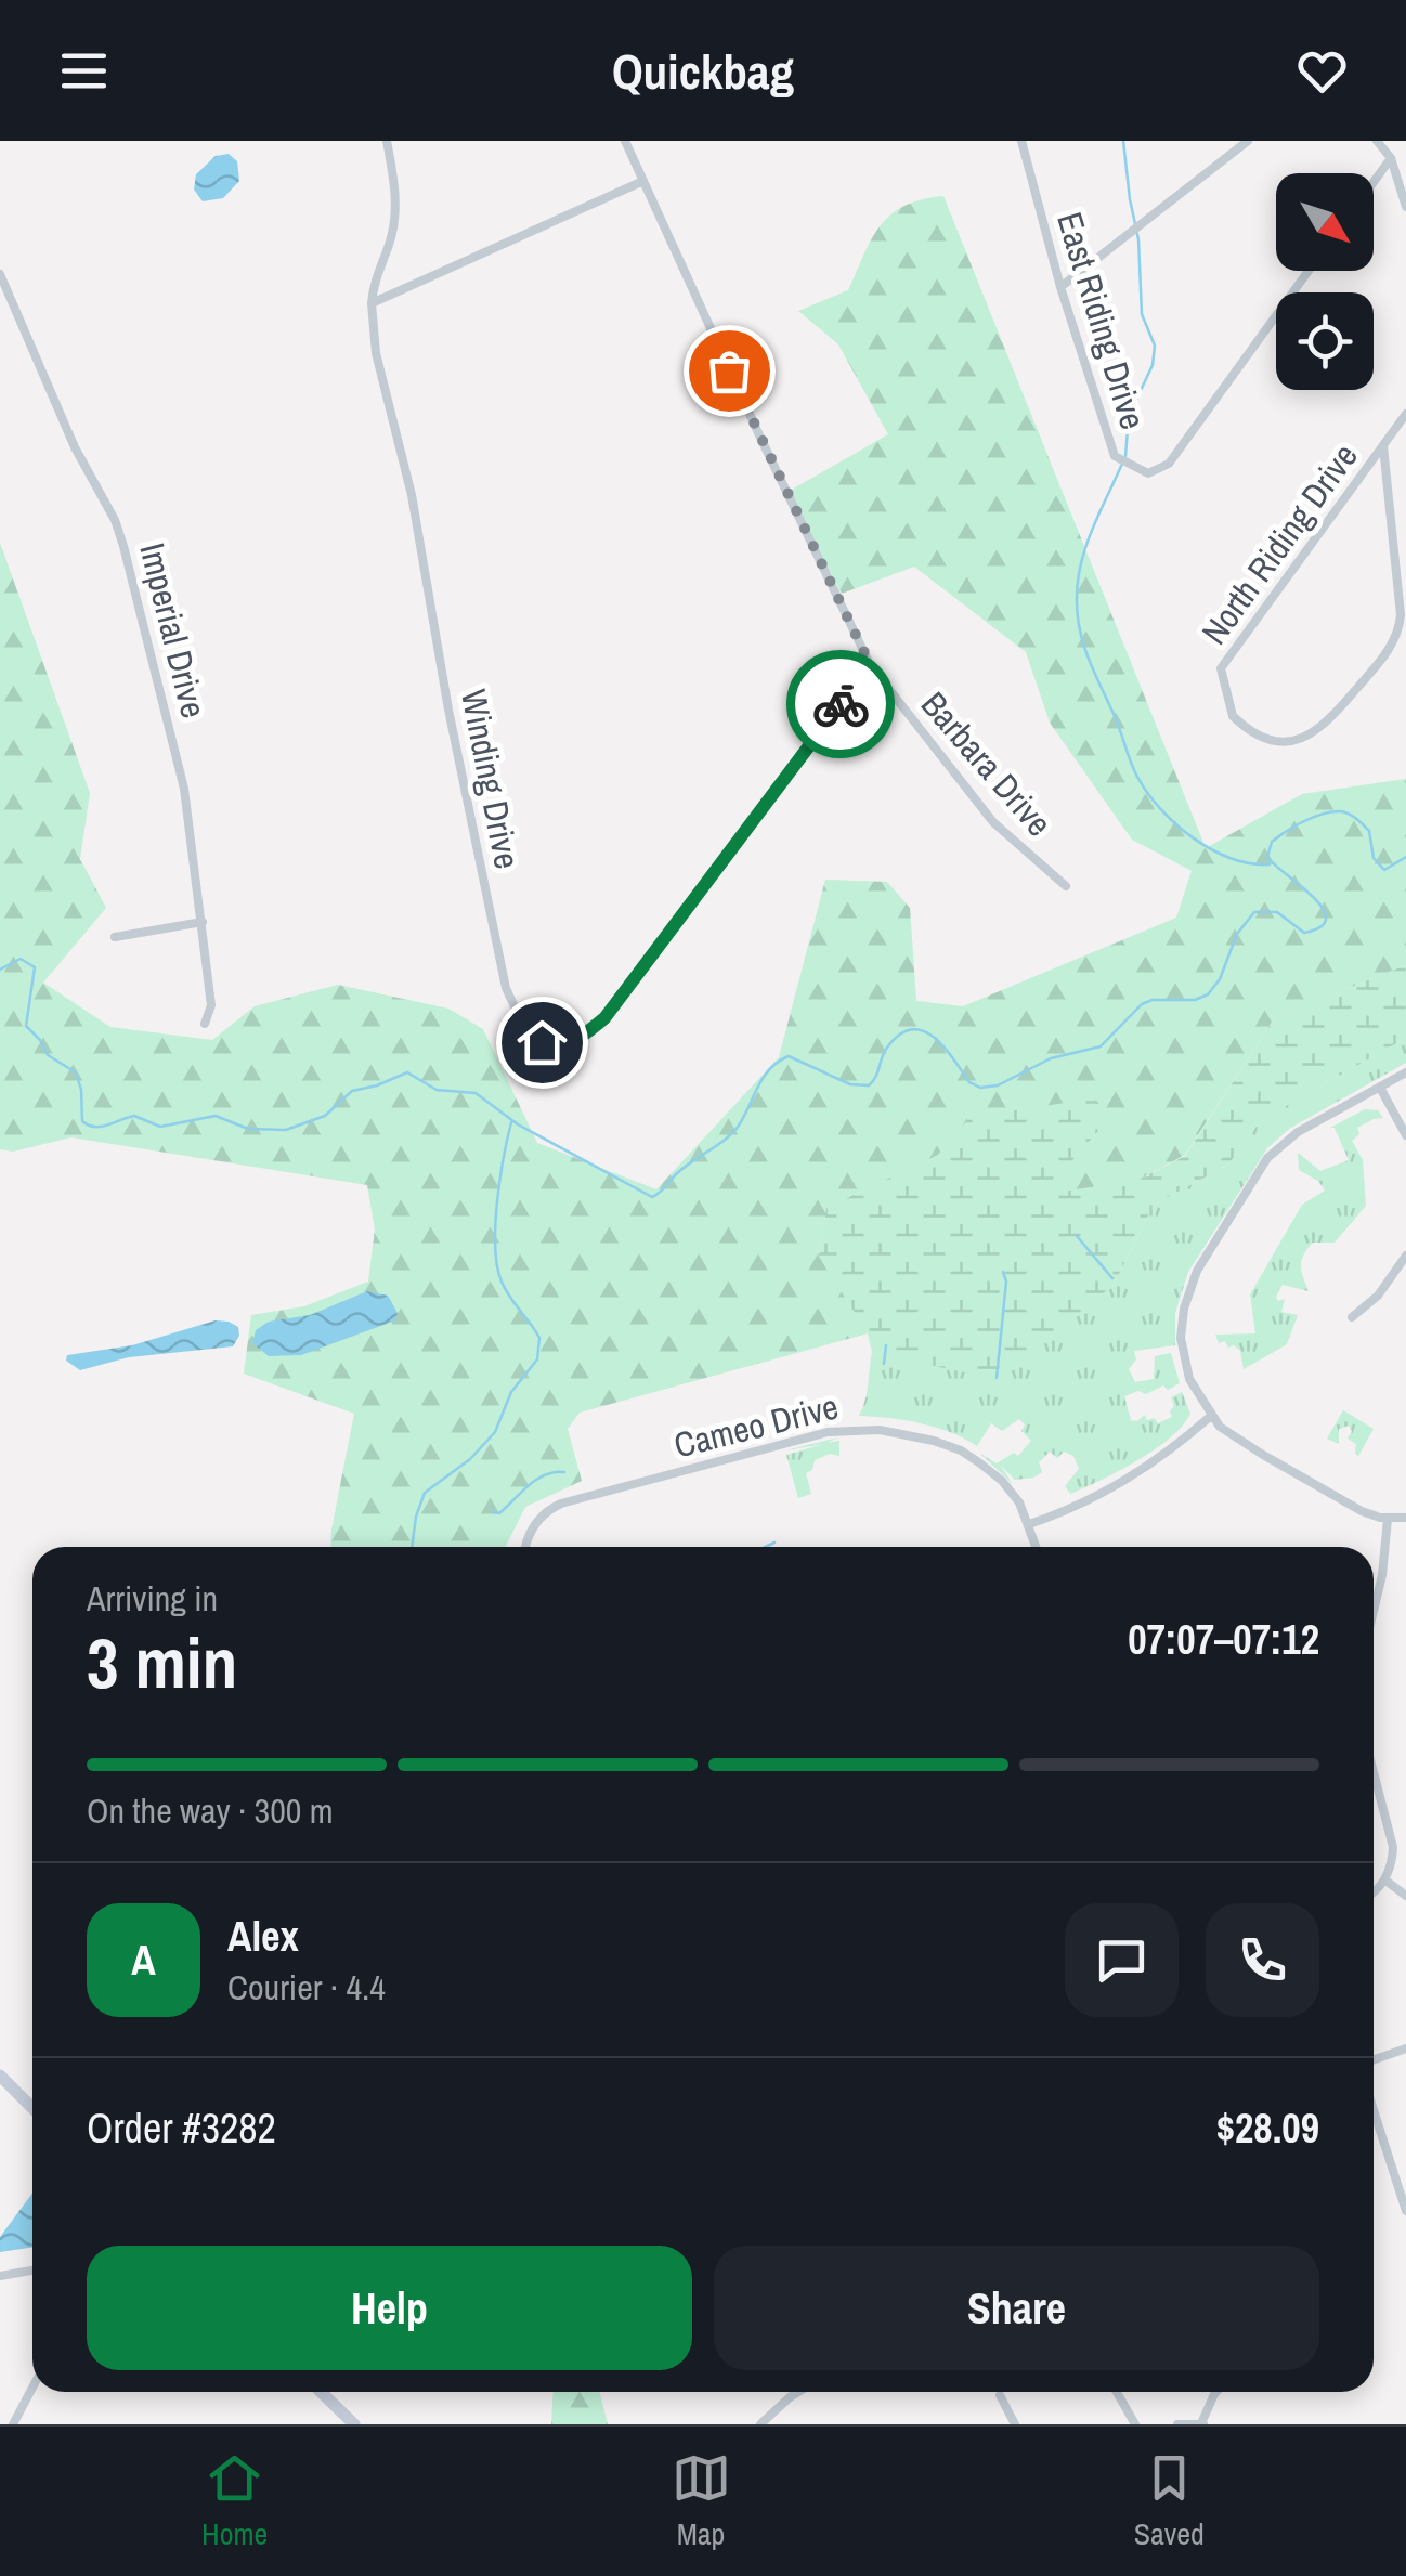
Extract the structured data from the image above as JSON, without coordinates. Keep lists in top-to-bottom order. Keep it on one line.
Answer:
{"streets":{"street":["East Riding Drive","North Riding Drive","Imperial Drive","Barbara Drive","Winding Drive","Cameo Drive"]},"crossings":[["Barbara Drive","Winding Drive"]],"north":"bottom right","page":{"header":"Quickbag","heading":["3 min","Arriving in","07:07–07:12"],"panel":["Alex","Courier · 4.4","Order #3282","$28.09"],"bar":"On the way · 300 m","round":"A","buttons":["Help","Share"],"tabs":["Home","Map","Saved"]}}
